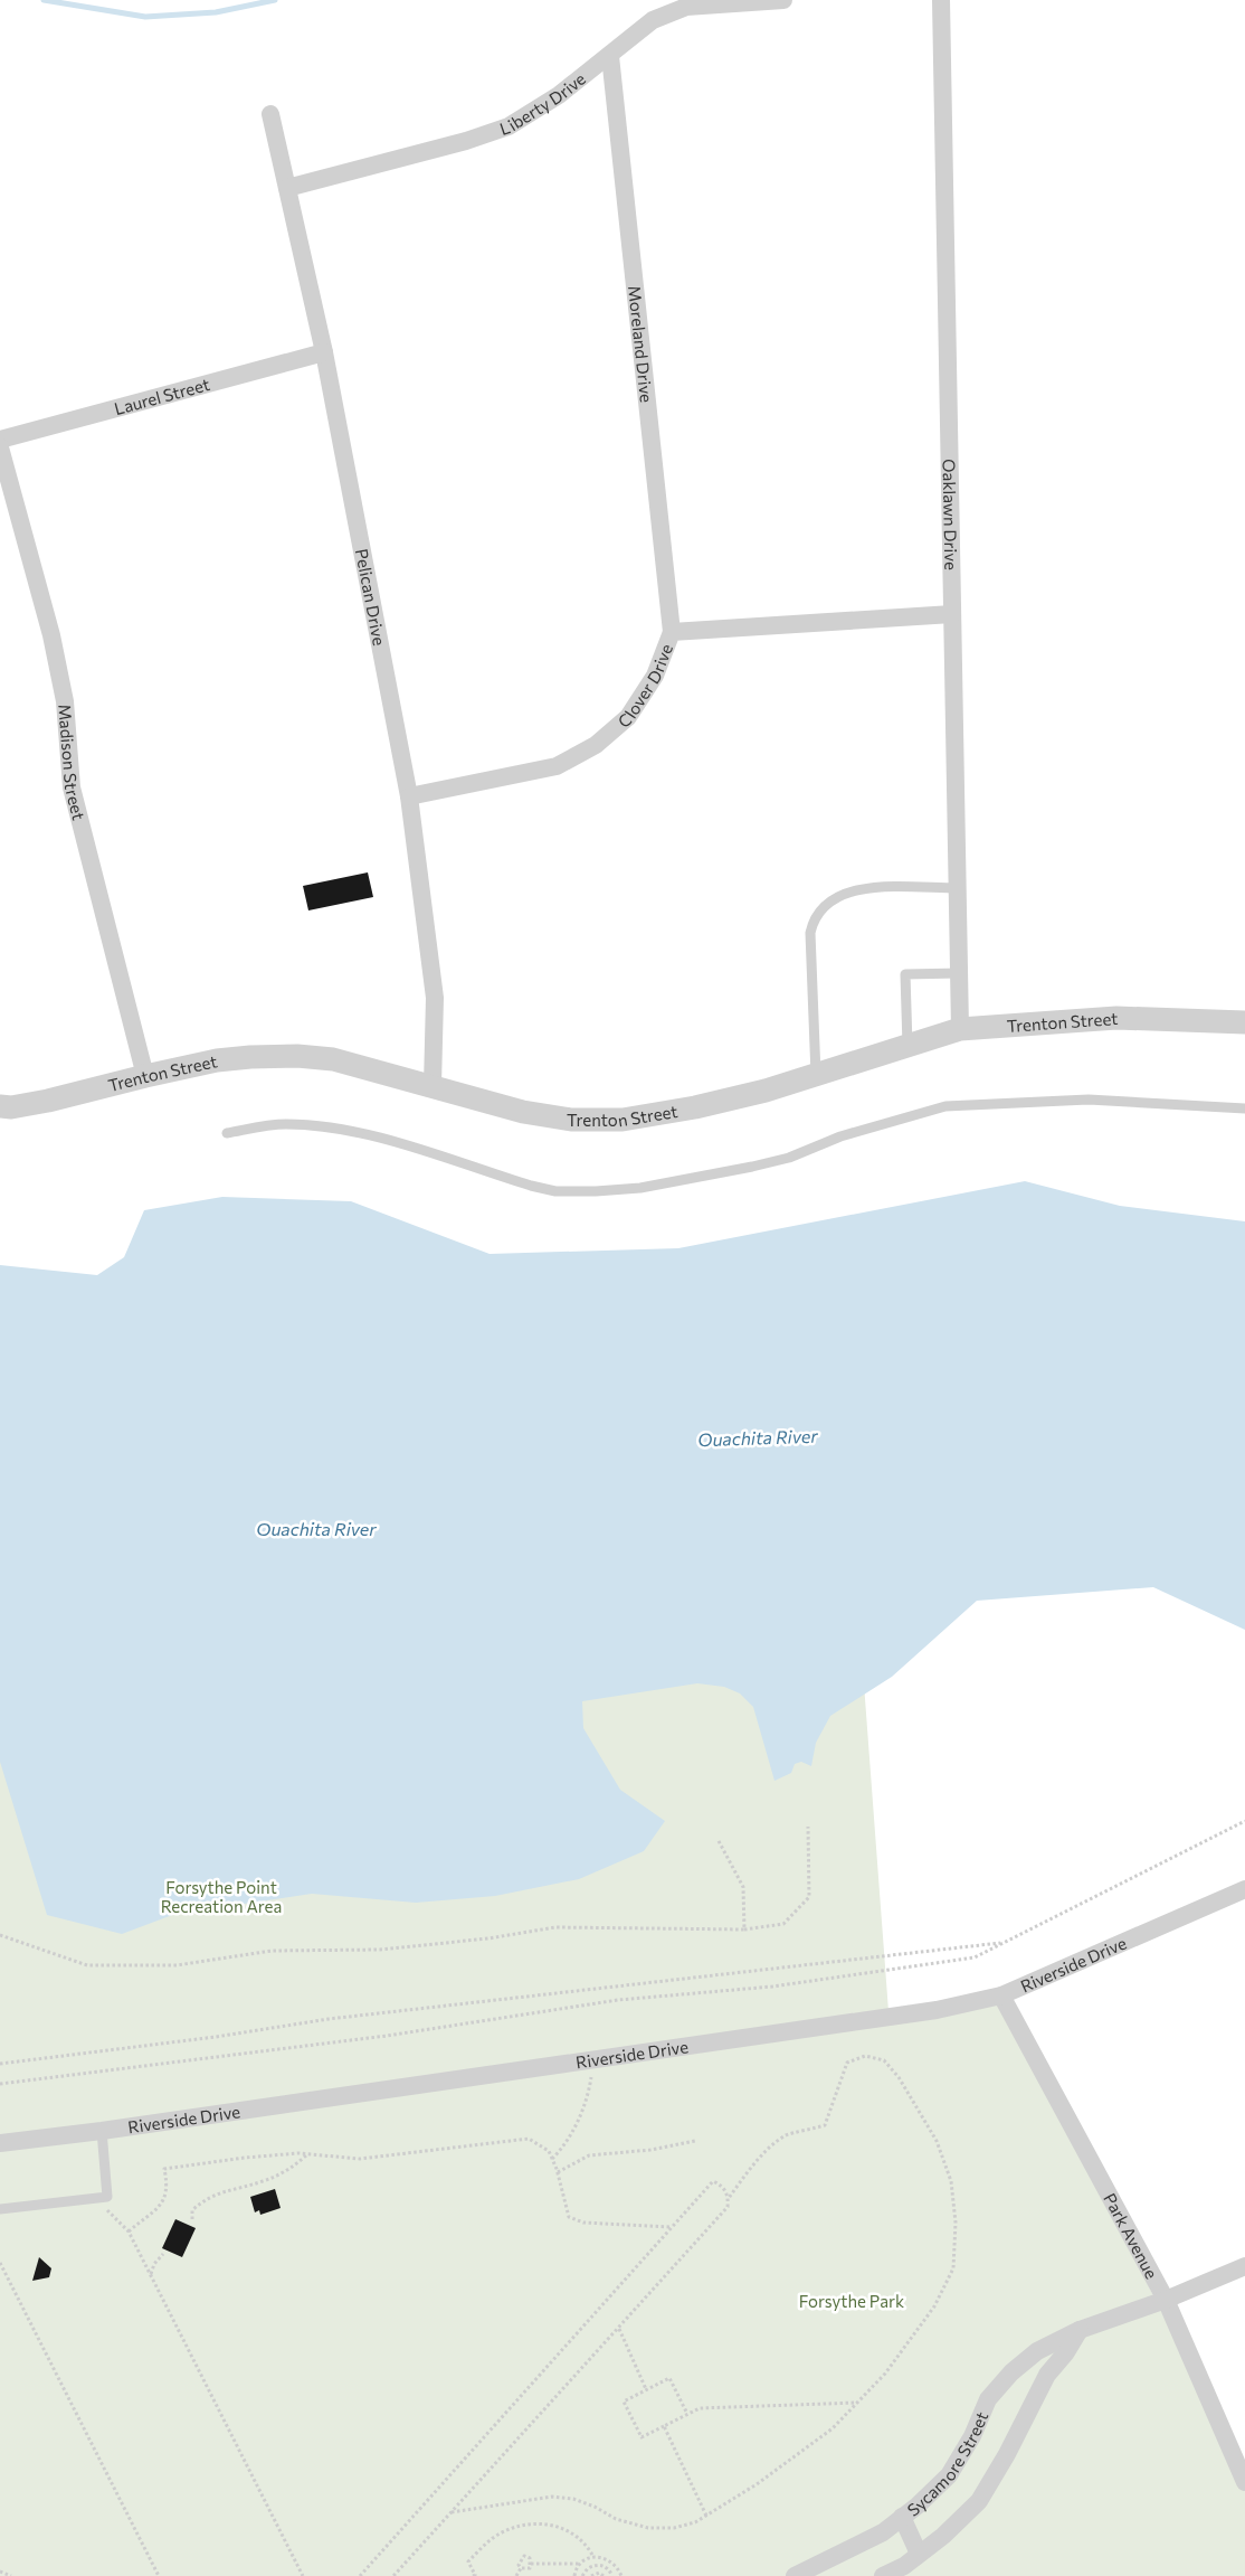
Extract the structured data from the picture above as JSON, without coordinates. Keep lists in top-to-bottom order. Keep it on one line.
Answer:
{"streets":{"street":["Liberty Drive","Moreland Drive","Laurel Street","Oaklawn Drive","Pelican Drive","Clover Drive","Madison Street","Trenton Street","Riverside Drive","Park Avenue","Sycamore Street"]},"crossings":[["Liberty Drive","Moreland Drive"],["Liberty Drive","Pelican Drive"],["Moreland Drive","Clover Drive"],["Laurel Street","Pelican Drive"],["Oaklawn Drive","Clover Drive"],["Oaklawn Drive","Trenton Street"],["Pelican Drive","Clover Drive"],["Pelican Drive","Trenton Street"],["Madison Street","Trenton Street"],["Riverside Drive","Park Avenue"],["Park Avenue","Sycamore Street"]],"water":["Ouachita River"],"parks":["Forsythe Point Recreation Area","Forsythe Park"]}
